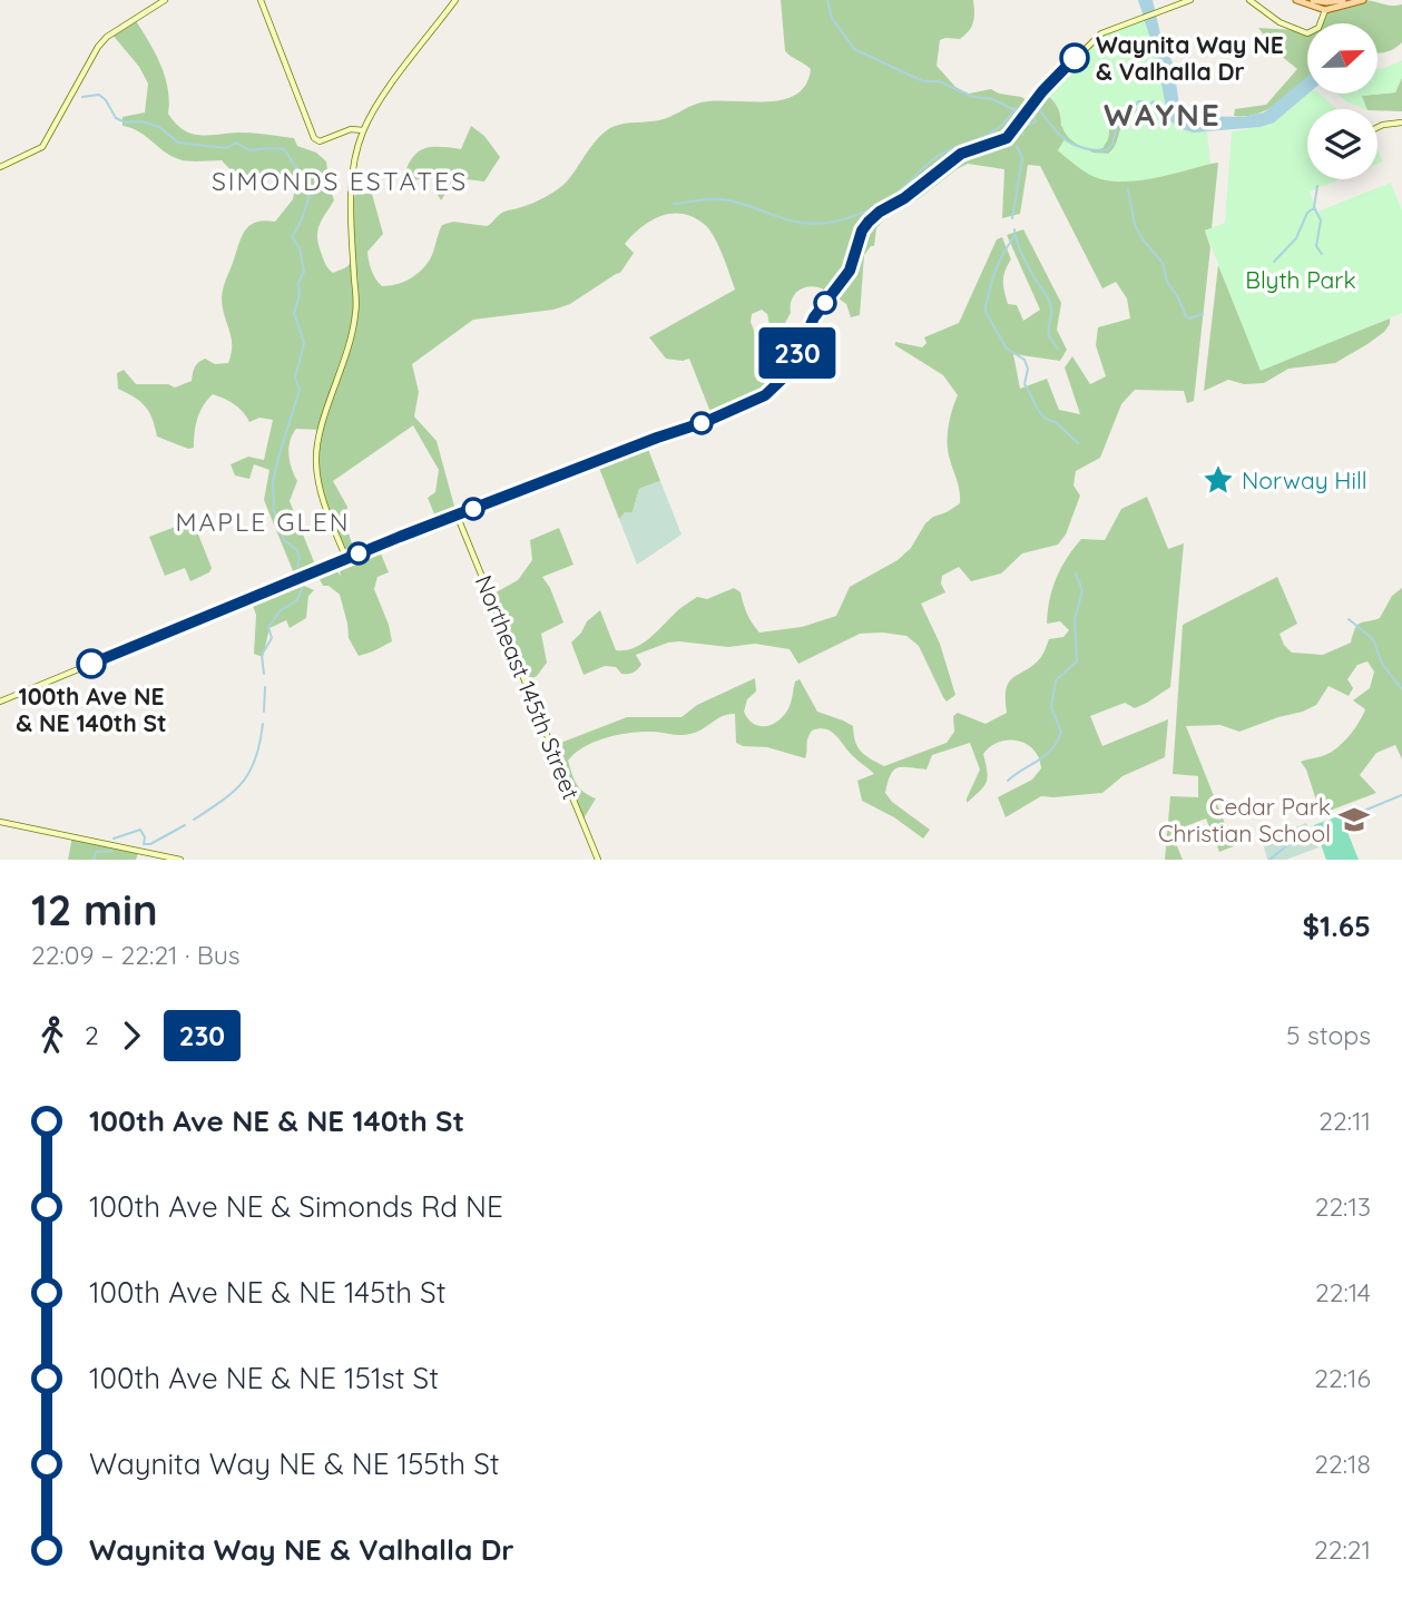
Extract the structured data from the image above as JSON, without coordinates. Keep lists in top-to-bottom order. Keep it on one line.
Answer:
{"streets":{"main road":["Northeast 145th Street"]},"districts":["WAYNE","SIMONDS ESTATES","MAPLE GLEN"],"parks":["Blyth Park"],"places":{"other":["Waynita Way NE & Valhalla Dr","100th Ave NE & NE 140th St"],"place":["Norway Hill"],"school or university":["Cedar Park Christian School"]},"lines":["bus line 230"],"north":"right","page":{"on_map":"230","heading":["12 min","22:09 – 22:21 · Bus","$1.65"],"legs":["2","230","5 stops"],"list":[{"name":"100th Ave NE & NE 140th St","value":"22:11"},{"name":"100th Ave NE & Simonds Rd NE","value":"22:13"},{"name":"100th Ave NE & NE 145th St","value":"22:14"},{"name":"100th Ave NE & NE 151st St","value":"22:16"},{"name":"Waynita Way NE & NE 155th St","value":"22:18"},{"name":"Waynita Way NE & Valhalla Dr","value":"22:21"}]}}
